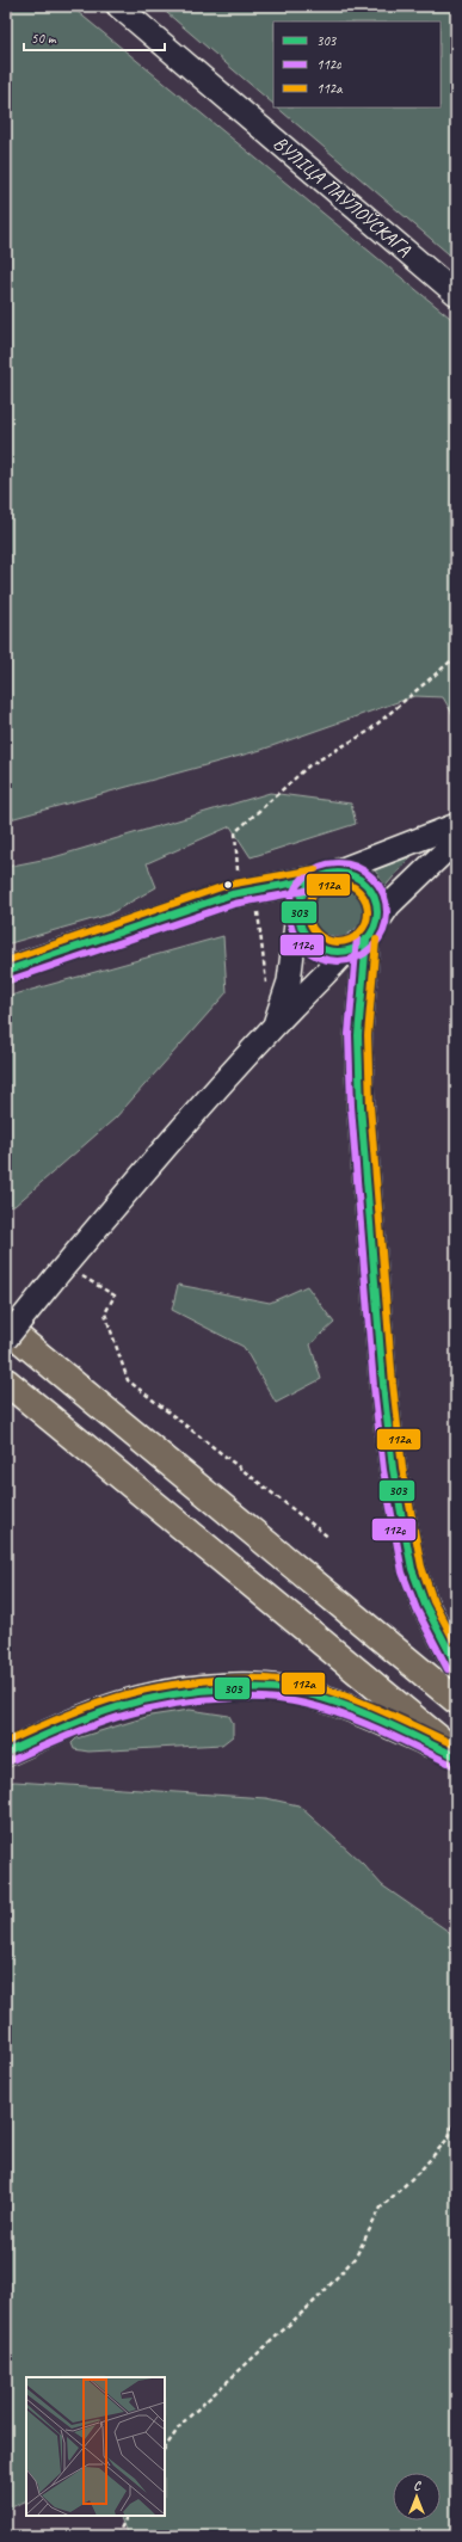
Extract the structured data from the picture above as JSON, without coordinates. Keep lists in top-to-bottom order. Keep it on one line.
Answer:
{"streets":{"main road":["ВУЛІЦА ПАЎЛОЎСКАГА"]},"lines":["transit line 112с","transit line 112а","transit line 303"],"legend":["303","112с","112а"],"scale_bar":"50 m","north":"top"}
